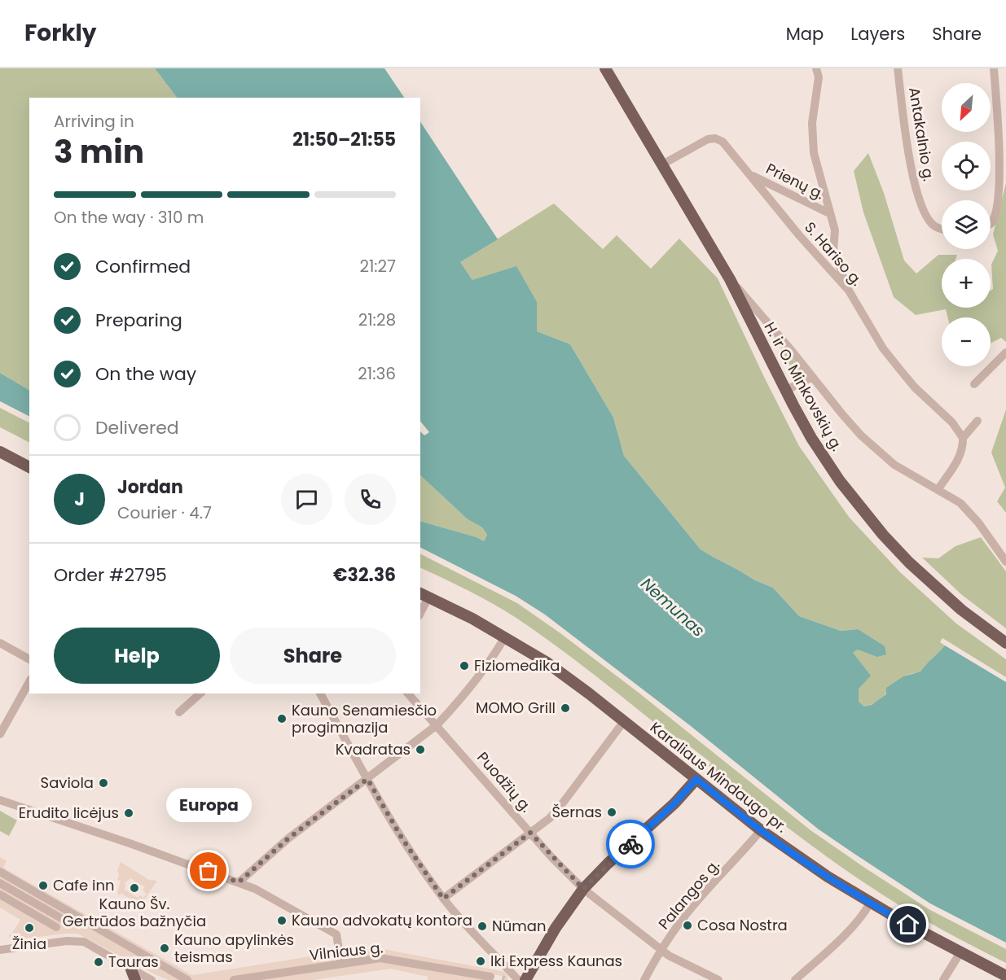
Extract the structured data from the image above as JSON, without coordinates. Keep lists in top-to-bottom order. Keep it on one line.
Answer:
{"streets":{"main road":["H. ir O. Minkovskių g.","Karaliaus Mindaugo pr."],"street":["Antakalnio g.","Prienų g.","S. Hariso g.","Puodžių g.","Palangos g.","Vilniaus g."]},"crossings":[["Prienų g.","S. Hariso g."],["S. Hariso g.","H. ir O. Minkovskių g."],["Karaliaus Mindaugo pr.","Palangos g."],["Puodžių g.","Palangos g."]],"water":["Nemunas"],"places":["Fiziomedika","MOMO Grill","Kauno Senamiesčio progimnazija","Kvadratas","Saviola","Šernas","Erudito licėjus","Europa","Cafe inn","Kauno Šv. Gertrūdos bažnyčia","Kauno advokatų kontora","Cosa Nostra","Nüman","Žinia","Kauno apylinkės teismas","Iki Express Kaunas","Tauras"],"north":"bottom left","page":{"header":"Forkly","nav":["Map","Layers","Share"],"map_buttons":["+","−"],"heading":["3 min","Arriving in","21:50–21:55"],"panel":["Jordan","Courier · 4.7","Order #2795","€32.36"],"bar":"On the way · 310 m","list":[["Confirmed","21:27"],["Preparing","21:28"],["On the way","21:36"],"Delivered"],"round":"J","buttons":["Help","Share"],"bubble":"Europa"}}
